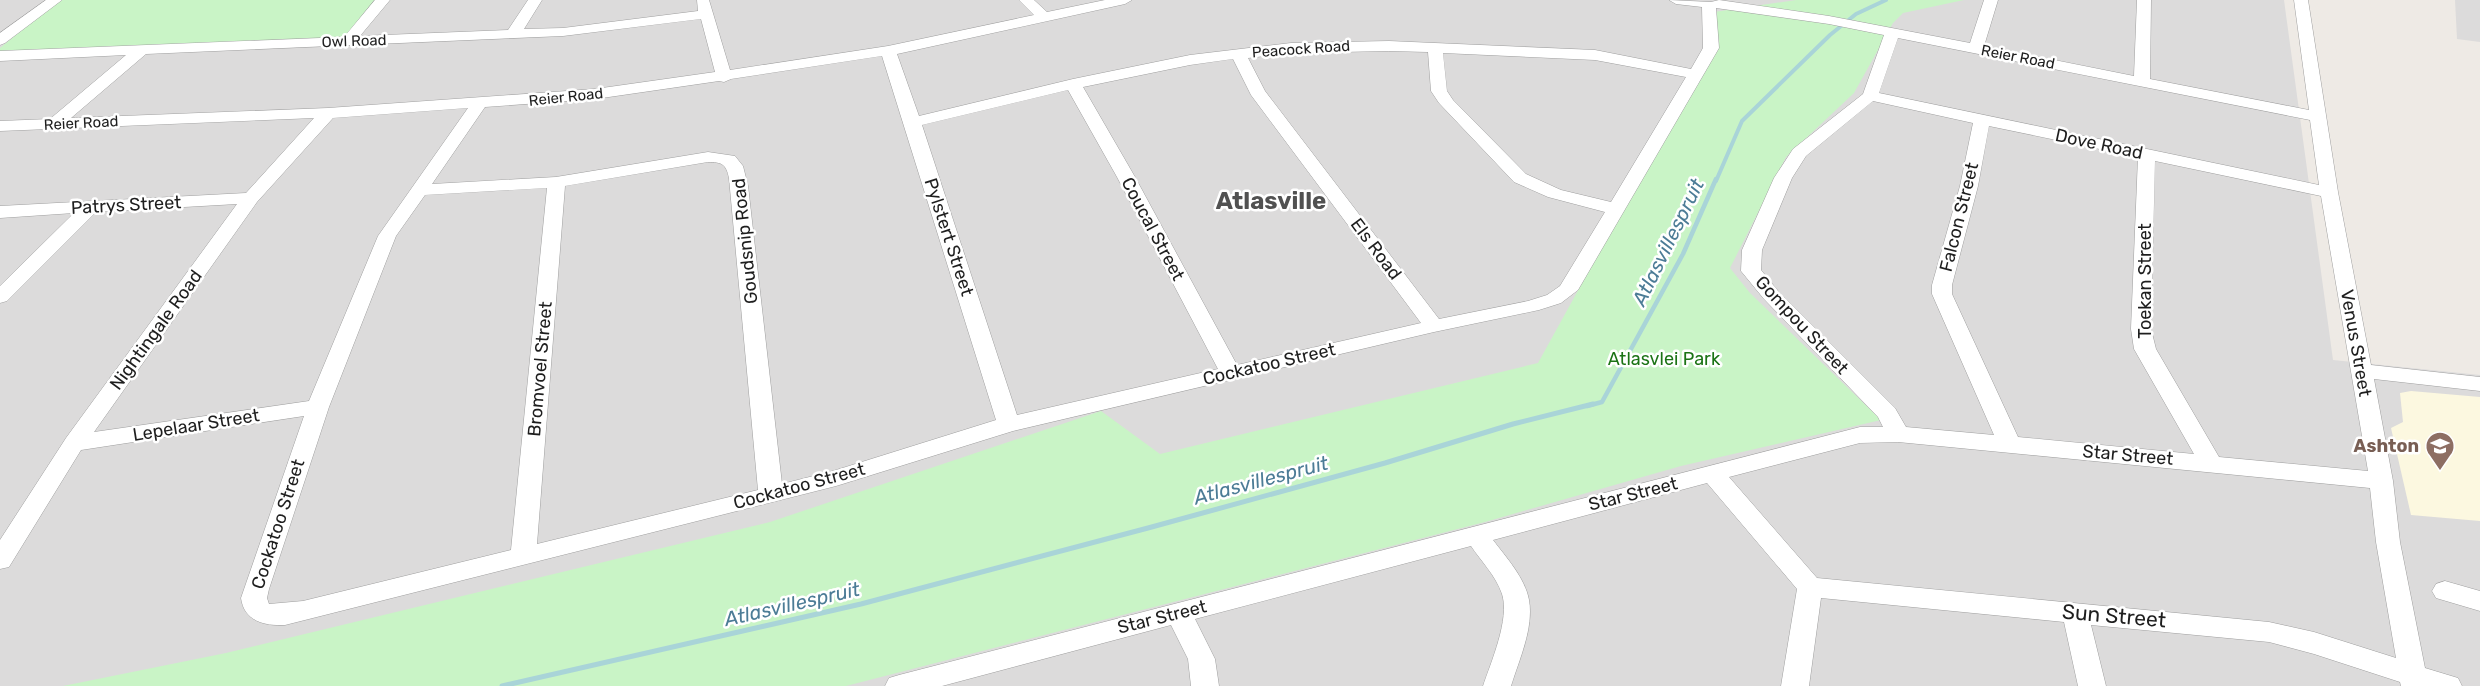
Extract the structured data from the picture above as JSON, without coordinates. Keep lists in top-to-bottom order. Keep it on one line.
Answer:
{"streets":{"street":["Owl Road","Peacock Road","Reier Road","Dove Road","Patrys Street","Falcon Street","Coucal Street","Pylstert Street","Goudsnip Road","Els Road","Toekan Street","Gompou Street","Nightingale Road","Venus Street","Cockatoo Street","Bromvoel Street","Lepelaar Street","Star Street","Sun Street"]},"crossings":[["Peacock Road","Coucal Street"],["Peacock Road","Pylstert Street"],["Peacock Road","Els Road"],["Peacock Road","Cockatoo Street"],["Reier Road","Pylstert Street"],["Reier Road","Nightingale Road"],["Reier Road","Venus Street"],["Reier Road","Cockatoo Street"],["Dove Road","Falcon Street"],["Dove Road","Toekan Street"],["Dove Road","Gompou Street"],["Dove Road","Venus Street"],["Patrys Street","Nightingale Road"],["Falcon Street","Star Street"],["Coucal Street","Cockatoo Street"],["Pylstert Street","Cockatoo Street"],["Goudsnip Road","Cockatoo Street"],["Goudsnip Road","Bromvoel Street"],["Els Road","Cockatoo Street"],["Toekan Street","Star Street"],["Gompou Street","Star Street"],["Nightingale Road","Lepelaar Street"],["Venus Street","Star Street"],["Venus Street","Sun Street"],["Cockatoo Street","Bromvoel Street"],["Cockatoo Street","Lepelaar Street"]],"districts":["Atlasville"],"water":["Atlasvillespruit"],"parks":["Atlasvlei Park"],"places":{"school or university":["Ashton"]}}
